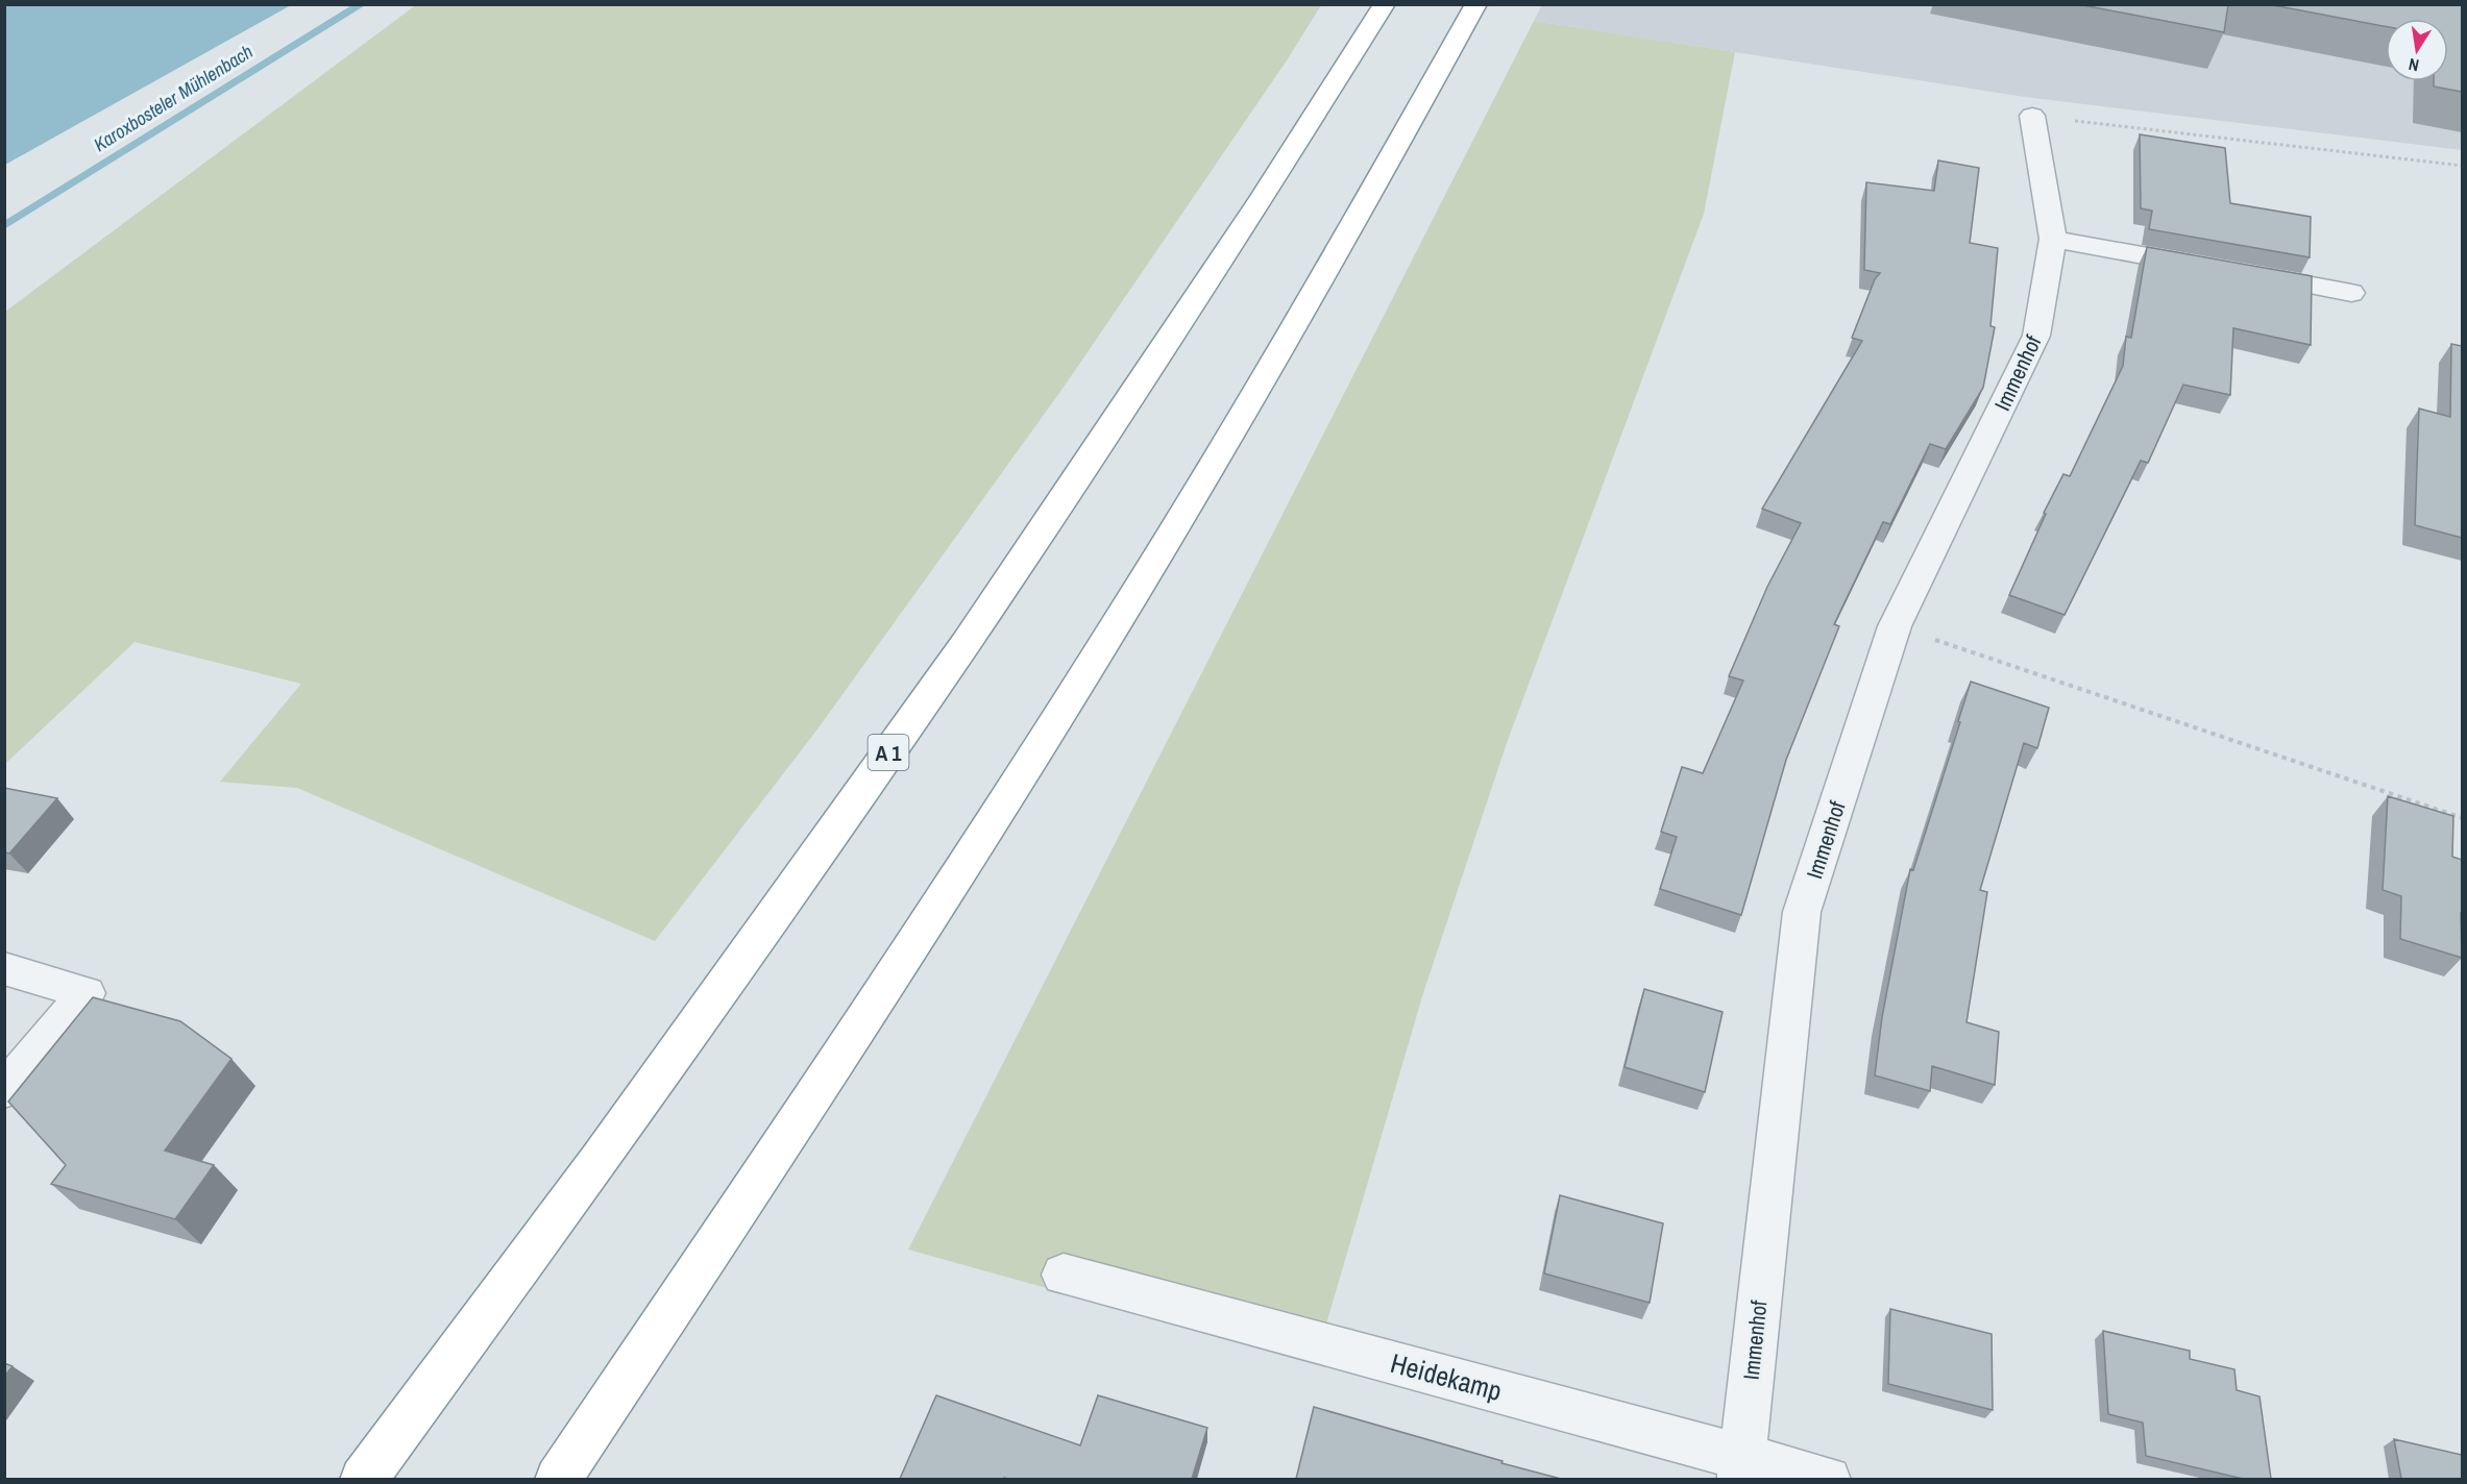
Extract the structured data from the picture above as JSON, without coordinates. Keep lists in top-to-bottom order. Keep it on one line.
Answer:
{"streets":{"highway":["A 1"],"street":["Immenhof","Heidekamp"]},"crossings":[["Immenhof","Heidekamp"]],"water":["Karoxbosteler Mühlenbach"],"north":"bottom"}
